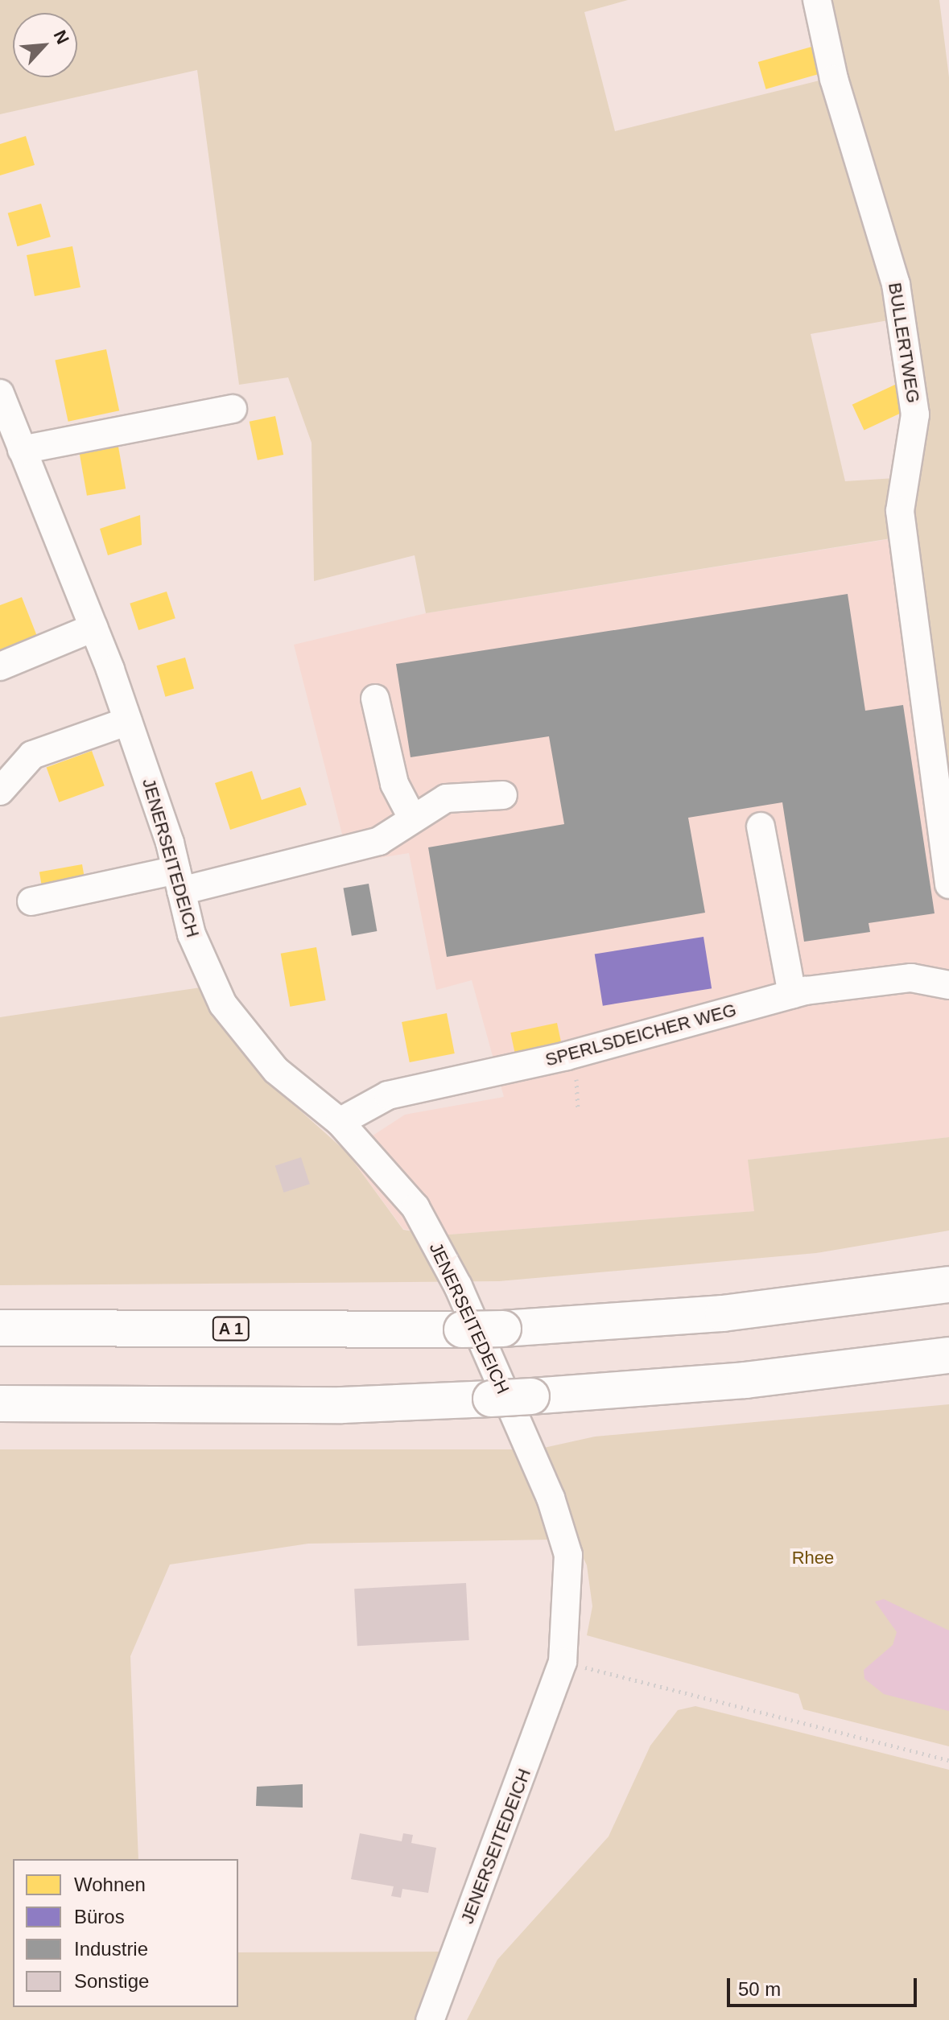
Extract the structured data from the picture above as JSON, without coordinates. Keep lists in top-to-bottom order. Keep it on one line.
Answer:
{"streets":{"highway":["A 1"],"street":["BULLERTWEG","JENERSEITEDEICH","SPERLSDEICHER WEG"]},"crossings":[["JENERSEITEDEICH","SPERLSDEICHER WEG"]],"parks":["Rhee"],"legend":["Wohnen","Büros","Industrie","Sonstige"],"scale_bar":"50 m","north":"top right"}
